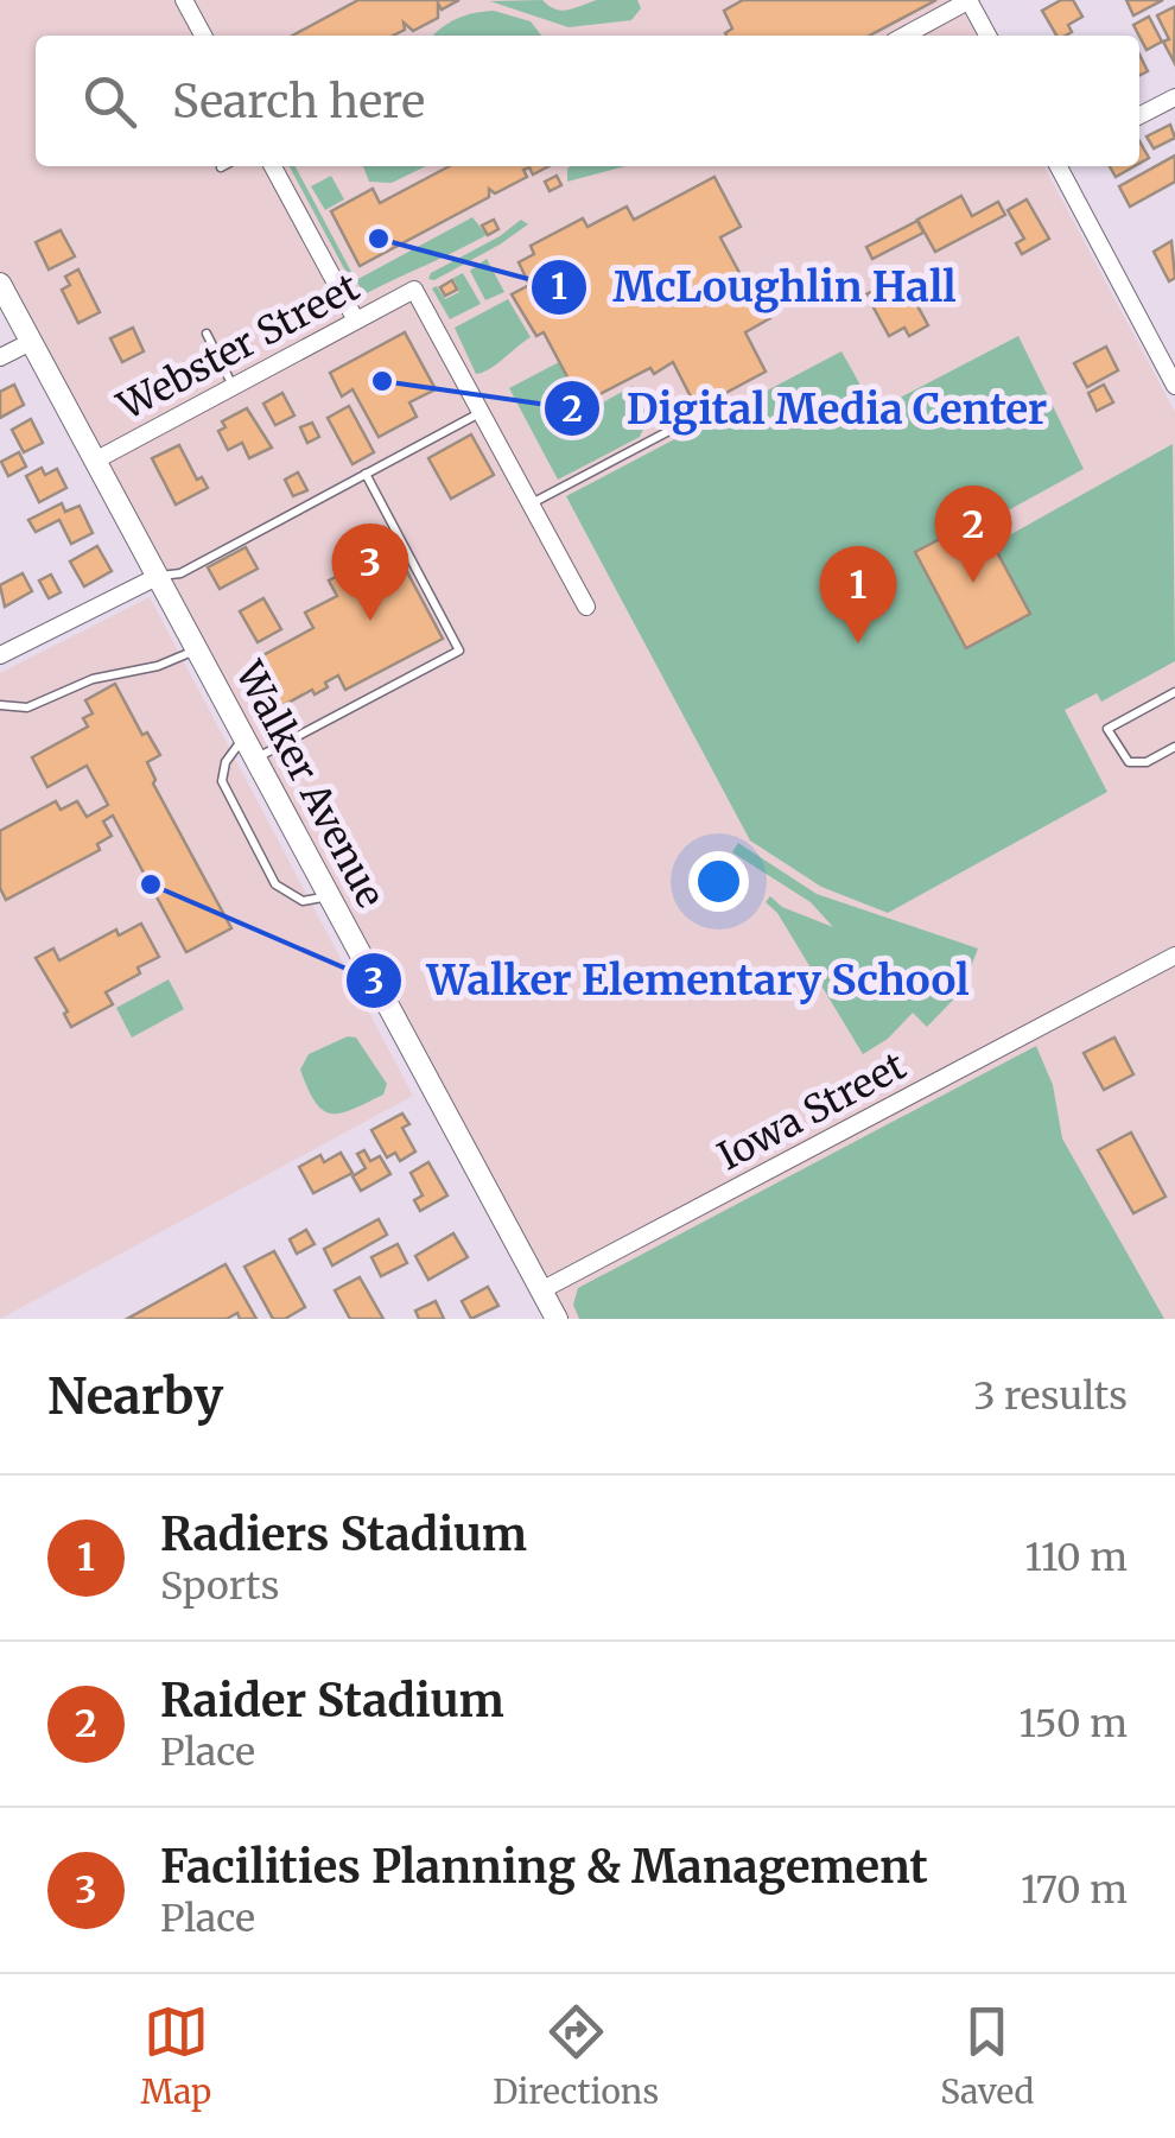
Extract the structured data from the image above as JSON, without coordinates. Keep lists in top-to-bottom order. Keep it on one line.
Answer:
{"streets":{"street":["Webster Street","Walker Avenue","Iowa Street"]},"crossings":[["Webster Street","Walker Avenue"],["Walker Avenue","Iowa Street"]],"places":["McLoughlin Hall","Digital Media Center","Walker Elementary School"],"page":{"search":"Search here","pins":["2","3","1"],"heading":["Nearby","3 results"],"list":[{"mark":"1","name":"Radiers Stadium","note":"Sports","value":"110 m"},{"mark":"2","name":"Raider Stadium","note":"Place","value":"150 m"},{"mark":"3","name":"Facilities Planning & Management","note":"Place","value":"170 m"}],"nav":["Map","Directions","Saved"]}}
